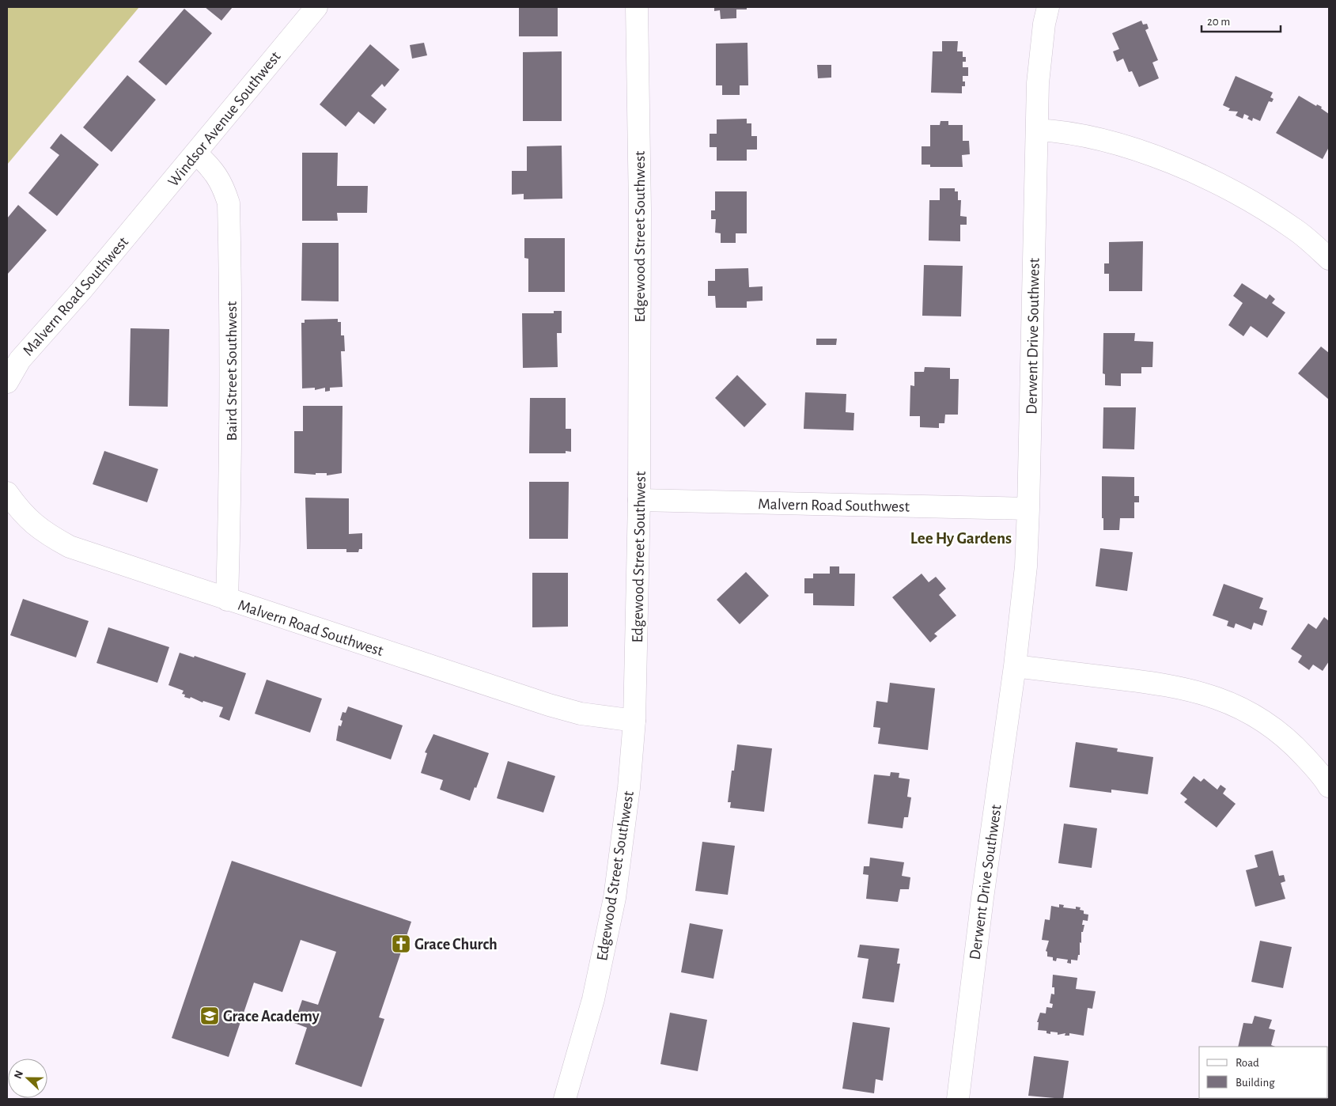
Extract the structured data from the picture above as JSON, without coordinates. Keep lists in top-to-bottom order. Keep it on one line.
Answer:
{"streets":{"street":["Windsor Avenue Southwest","Edgewood Street Southwest","Malvern Road Southwest","Derwent Drive Southwest","Baird Street Southwest"]},"crossings":[["Windsor Avenue Southwest","Malvern Road Southwest"],["Windsor Avenue Southwest","Baird Street Southwest"],["Edgewood Street Southwest","Malvern Road Southwest"],["Malvern Road Southwest","Derwent Drive Southwest"],["Malvern Road Southwest","Baird Street Southwest"]],"districts":["Lee Hy Gardens"],"places":{"church":["Grace Church"],"school or university":["Grace Academy"]},"legend":["Road","Building"],"scale_bar":"20 m","north":"left"}
